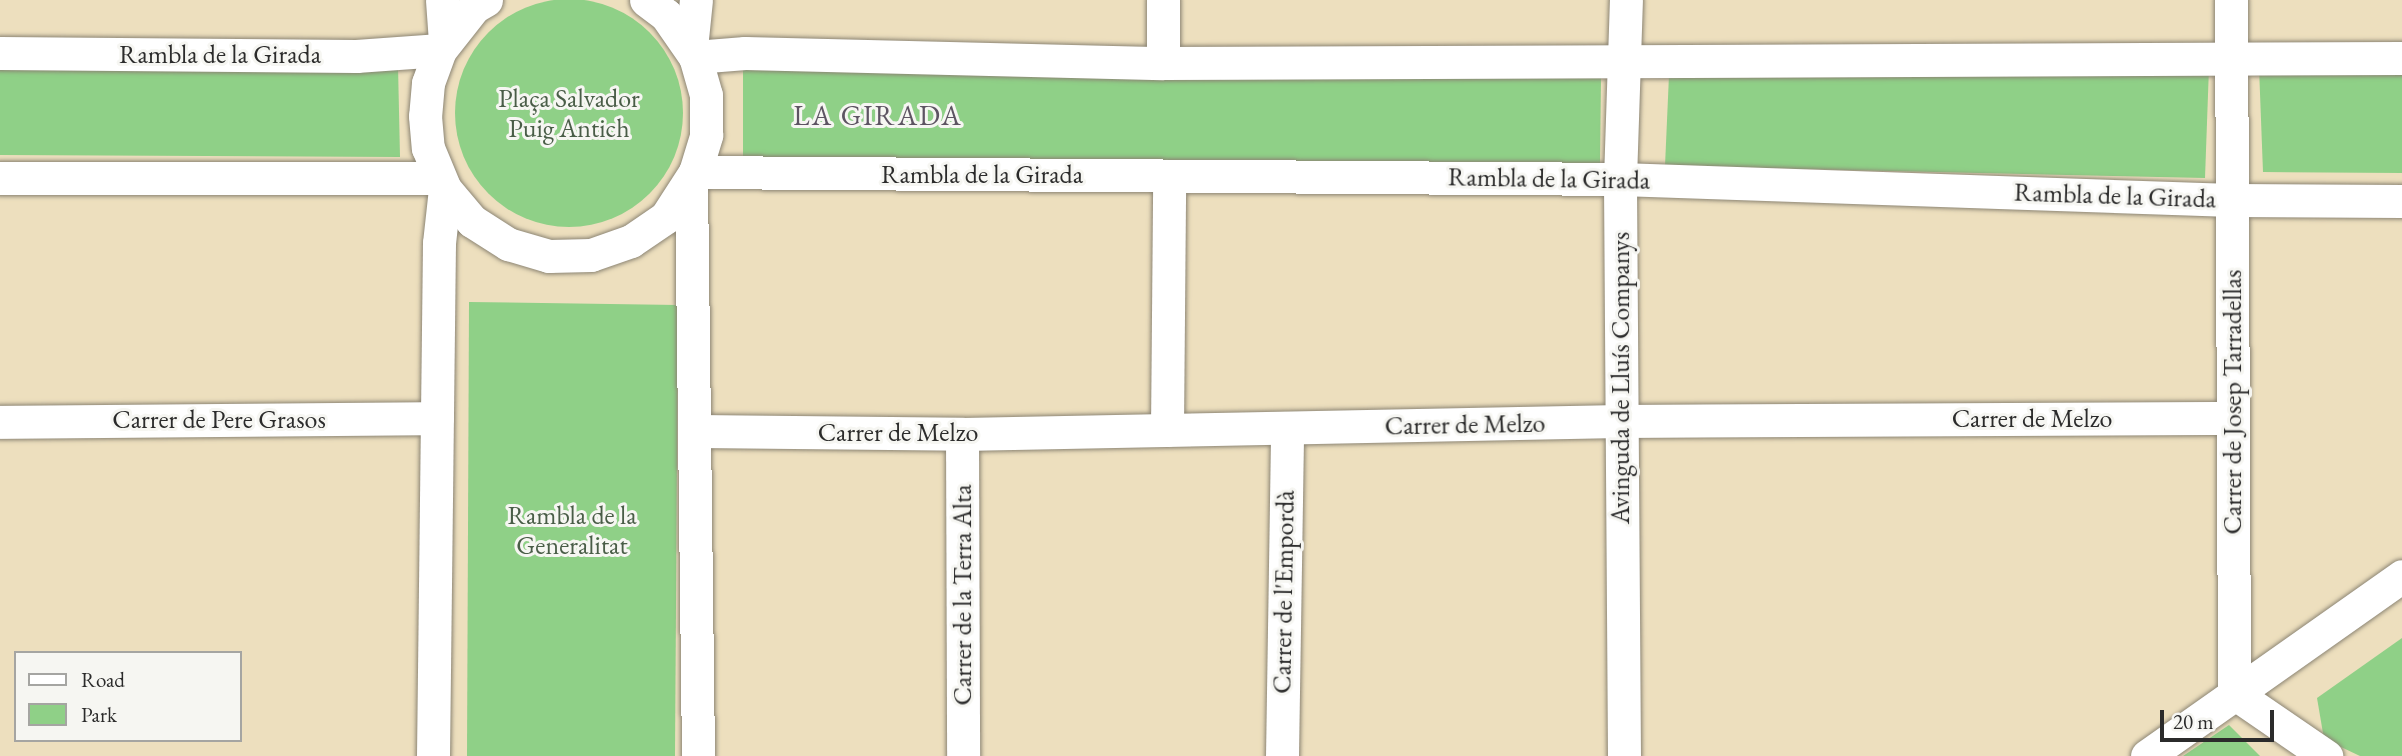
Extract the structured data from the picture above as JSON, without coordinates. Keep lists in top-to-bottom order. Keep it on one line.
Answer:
{"streets":{"street":["Rambla de la Girada","Avinguda de Lluís Companys","Carrer de Josep Tarradellas","Carrer de Melzo","Carrer de Pere Grasos","Carrer de l'Empordà","Carrer de la Terra Alta"]},"crossings":[["Rambla de la Girada","Avinguda de Lluís Companys"],["Rambla de la Girada","Carrer de Josep Tarradellas"],["Avinguda de Lluís Companys","Carrer de Melzo"],["Carrer de Josep Tarradellas","Carrer de Melzo"],["Carrer de Melzo","Carrer de l'Empordà"],["Carrer de Melzo","Carrer de la Terra Alta"]],"districts":["LA GIRADA"],"parks":["Plaça Salvador Puig Antich","Rambla de la Generalitat"],"legend":["Road","Park"],"scale_bar":"20 m"}
